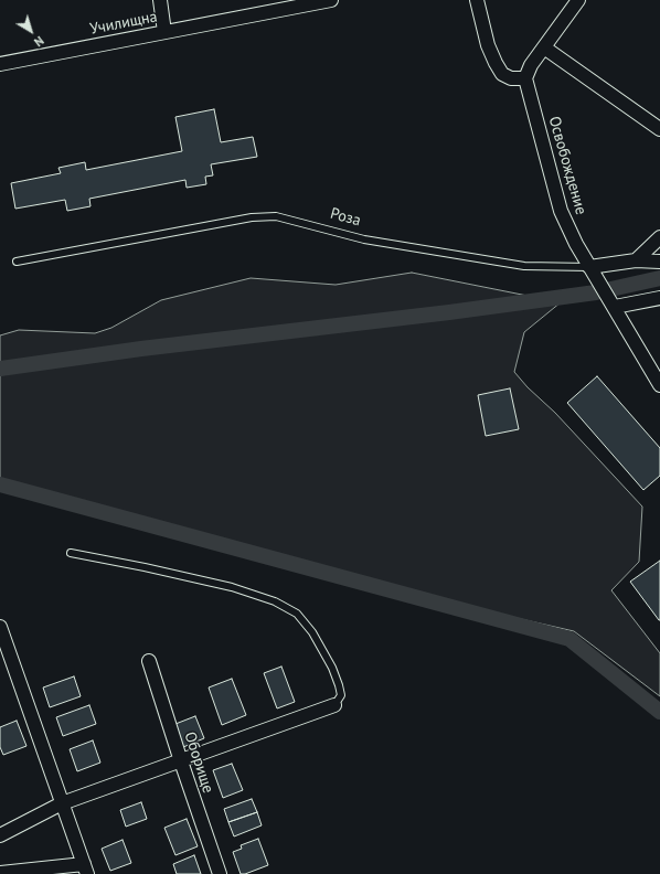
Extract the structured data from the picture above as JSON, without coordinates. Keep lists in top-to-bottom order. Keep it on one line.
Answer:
{"streets":{"street":["Училищна","Освобождение","Роза","Оборище"]},"crossings":[["Освобождение","Роза"]],"north":"bottom right"}
